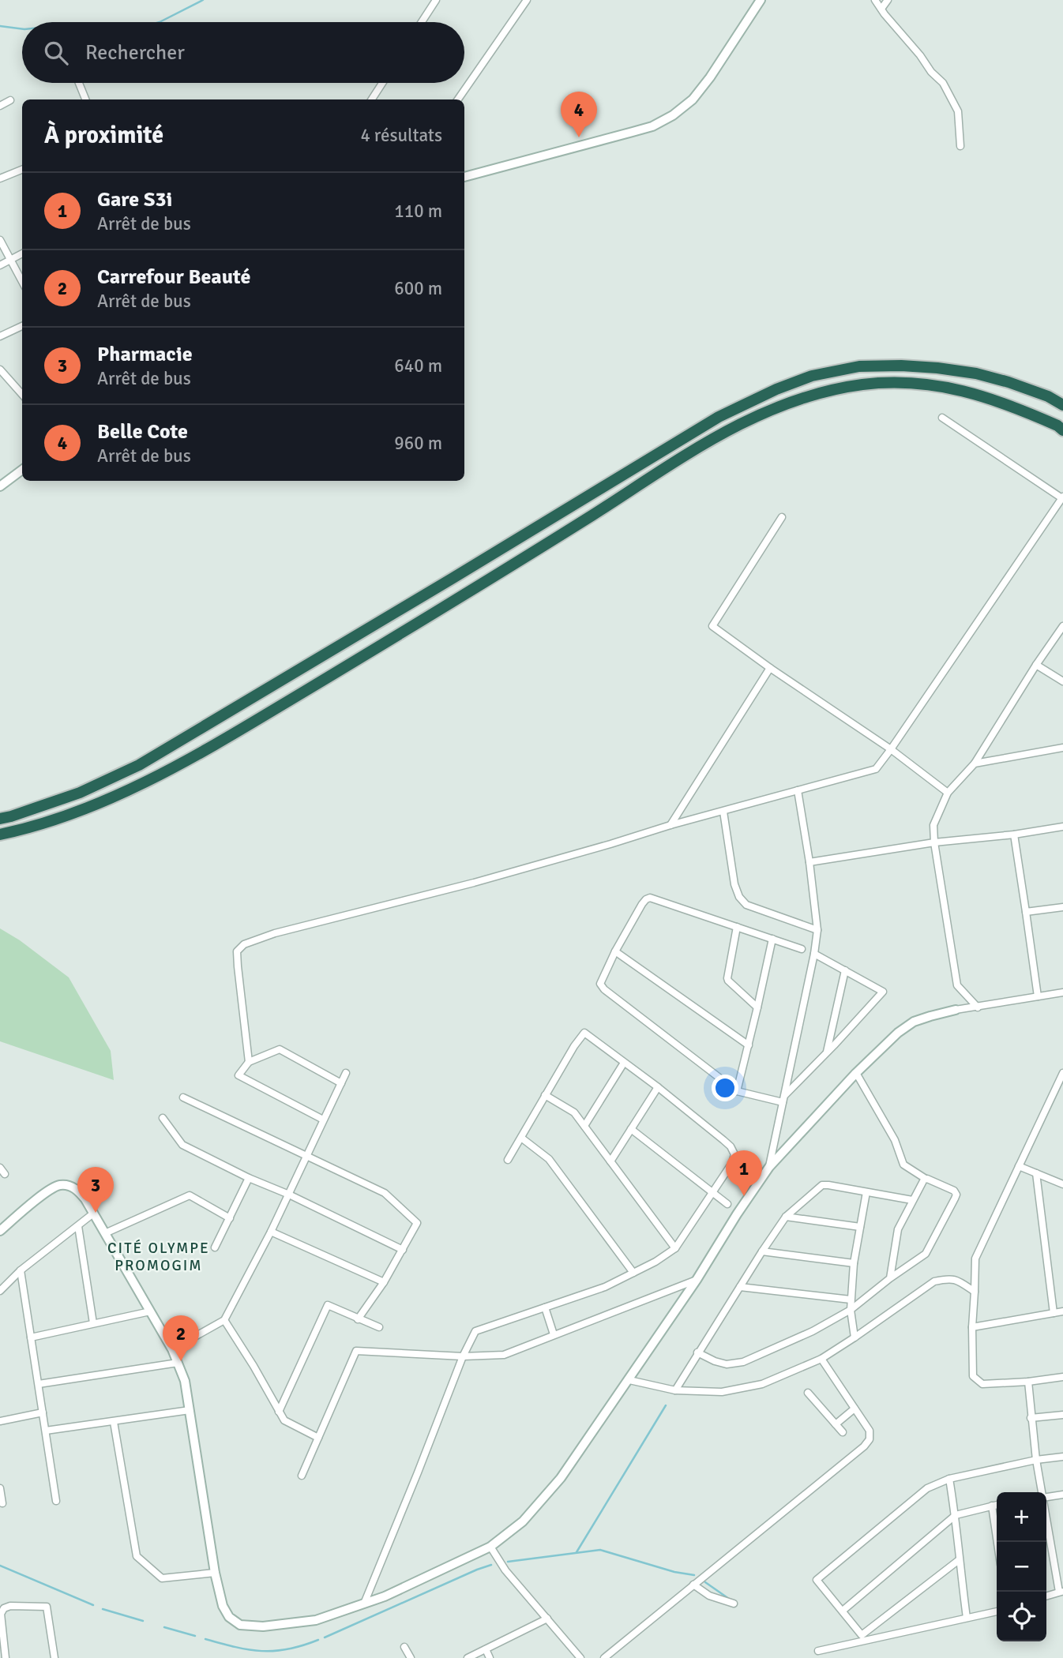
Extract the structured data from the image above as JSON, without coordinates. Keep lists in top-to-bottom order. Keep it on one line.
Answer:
{"districts":["CITÉ OLYMPE PROMOGIM"],"page":{"search":"Rechercher","pins":["4","1","3","2"],"heading":["À proximité","4 résultats"],"list":[{"mark":"1","name":"Gare S3i","note":"Arrêt de bus","value":"110 m"},{"mark":"2","name":"Carrefour Beauté","note":"Arrêt de bus","value":"600 m"},{"mark":"3","name":"Pharmacie","note":"Arrêt de bus","value":"640 m"},{"mark":"4","name":"Belle Cote","note":"Arrêt de bus","value":"960 m"}],"map_buttons":["+","−"]}}
